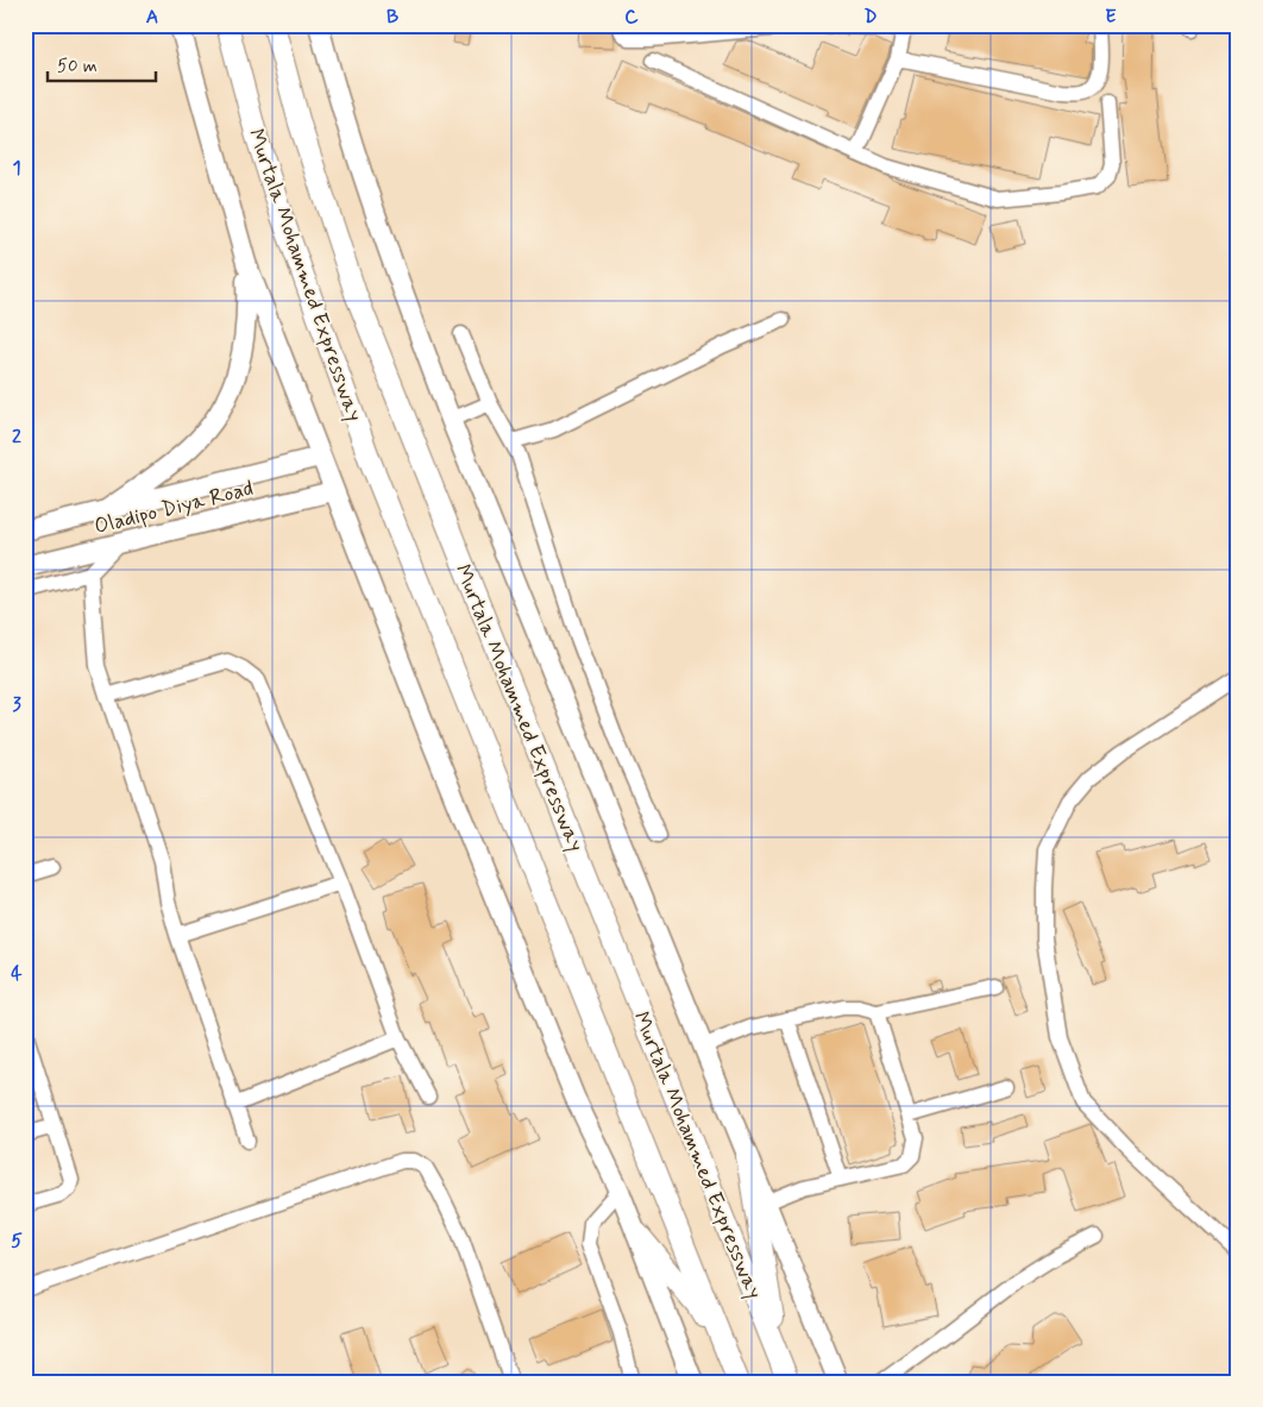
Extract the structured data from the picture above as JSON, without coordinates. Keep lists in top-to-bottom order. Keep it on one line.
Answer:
{"streets":{"highway":["Murtala Mohammed Expressway"],"main road":["Oladipo Diya Road"]},"scale_bar":"50 m","grid":{"columns":["A","B","C","D","E"],"rows":["1","2","3","4","5"]}}
